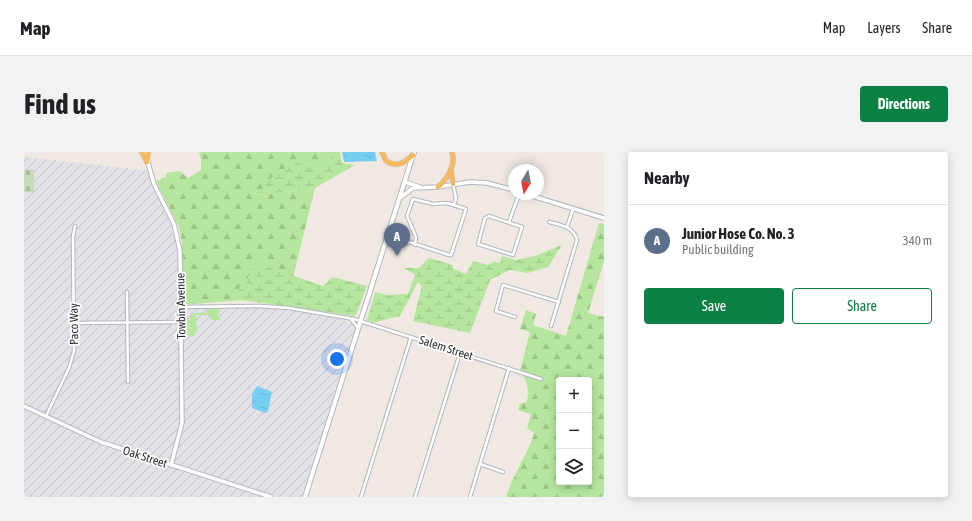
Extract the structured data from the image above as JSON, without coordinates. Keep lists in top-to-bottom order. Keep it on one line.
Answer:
{"streets":{"street":["Towbin Avenue","Paco Way","Salem Street","Oak Street"]},"crossings":[["Towbin Avenue","Salem Street"],["Towbin Avenue","Oak Street"],["Paco Way","Oak Street"]],"north":"bottom","page":{"header":"Map","nav":["Map","Layers","Share"],"buttons":["Directions",["Save","Share"]],"title":"Find us","heading":"Nearby","list":[{"mark":"A","name":"Junior Hose Co. No. 3","note":"Public building","value":"340 m"}],"pins":"A","map_buttons":["+","−"]}}
